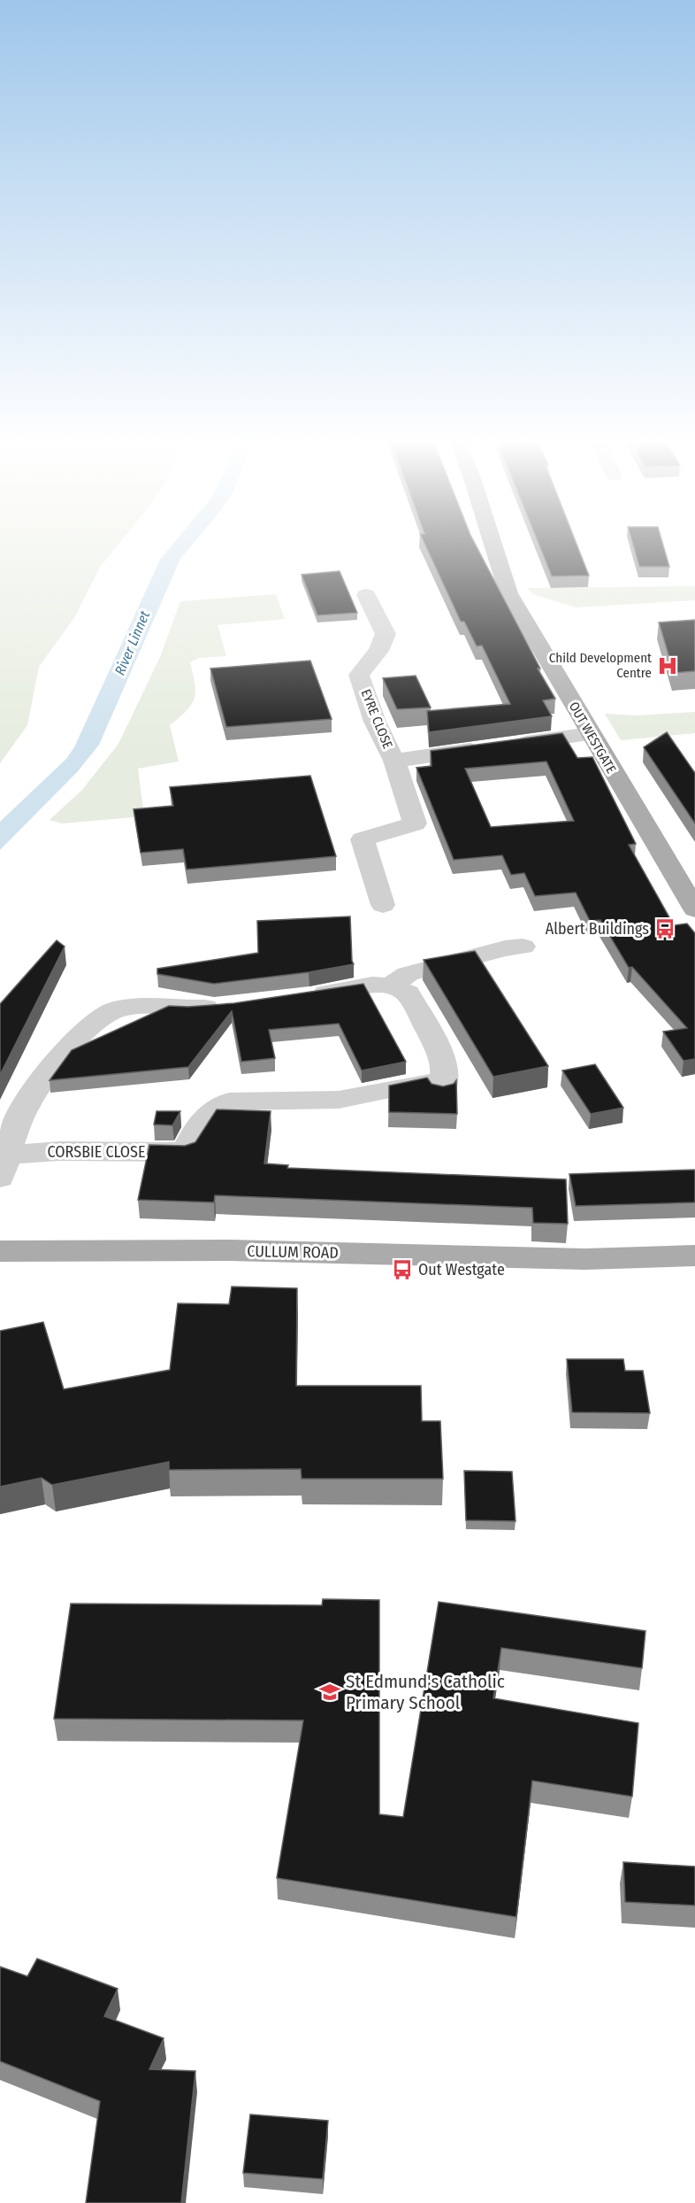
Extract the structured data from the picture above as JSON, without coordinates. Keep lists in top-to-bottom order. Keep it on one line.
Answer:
{"streets":{"main road":["OUT WESTGATE","CULLUM ROAD"],"street":["EYRE CLOSE","CORSBIE CLOSE"]},"crossings":[["EYRE CLOSE","OUT WESTGATE"]],"water":["River Linnet"],"places":{"hospital":["Child Development Centre"],"bus stop":["Albert Buildings","Out Westgate"],"school or university":["St Edmund's Catholic Primary School"]}}
